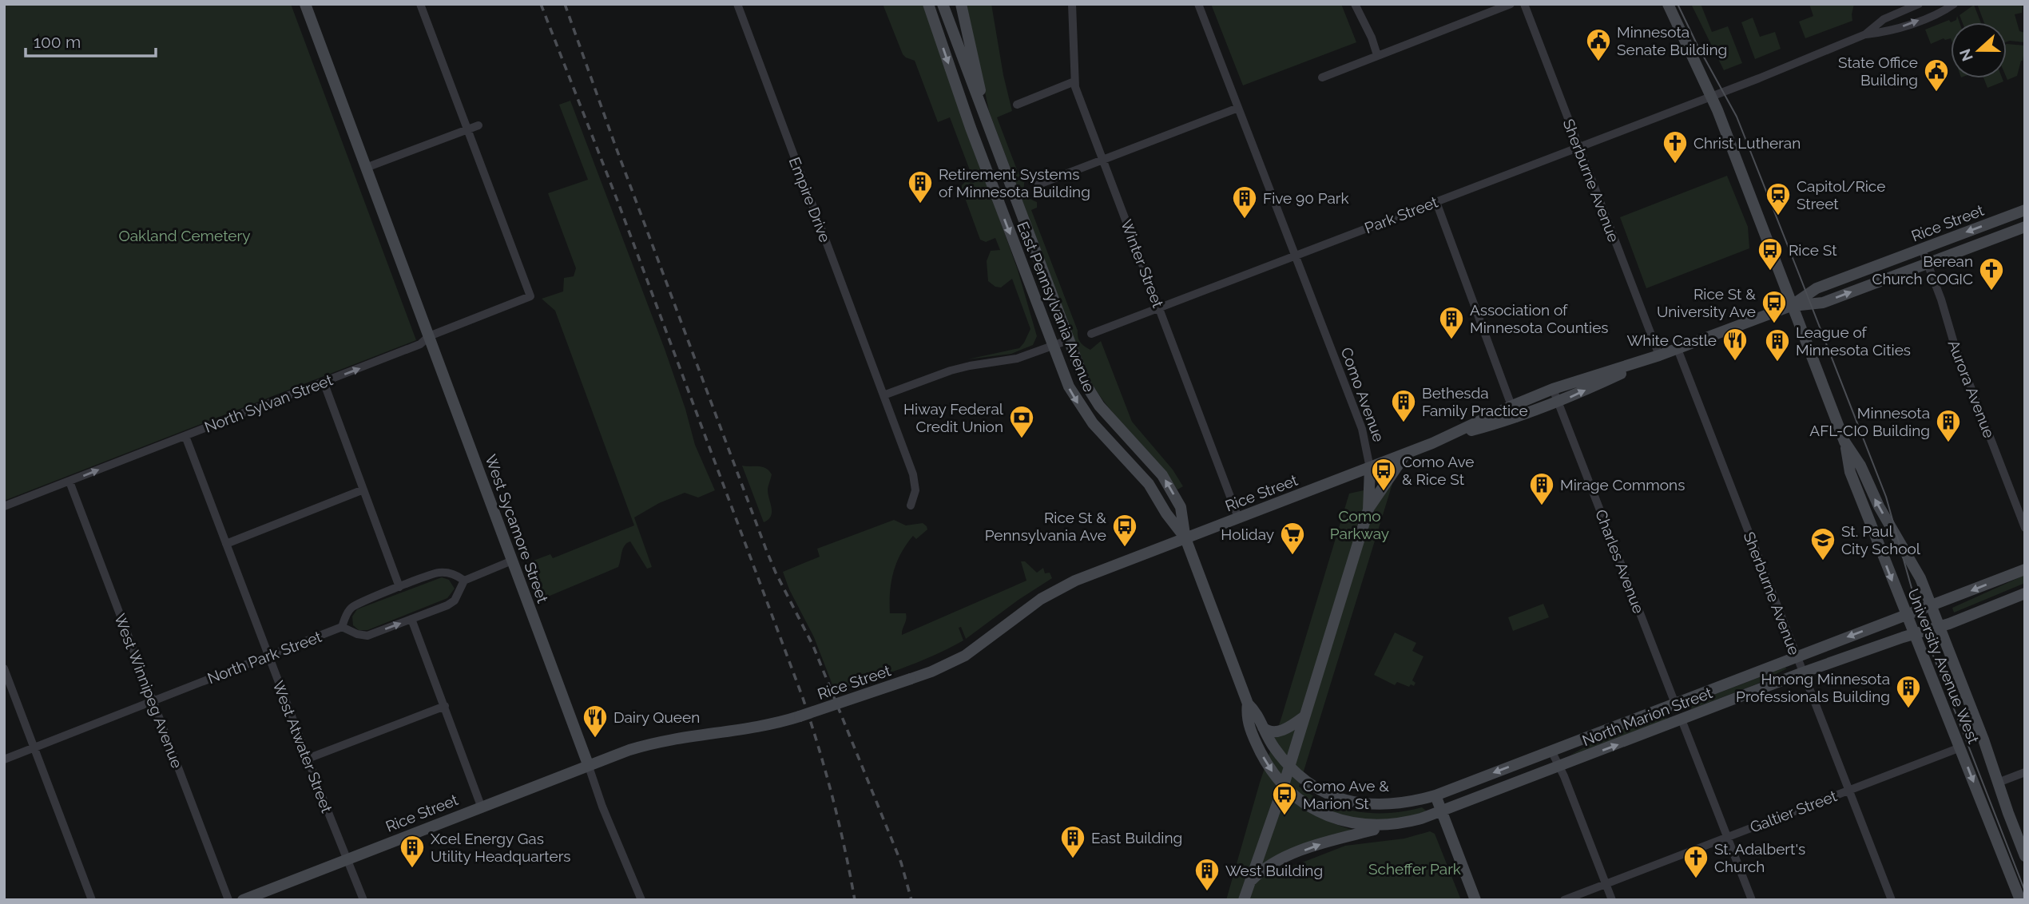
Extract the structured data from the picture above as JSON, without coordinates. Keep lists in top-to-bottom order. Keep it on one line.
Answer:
{"streets":{"main road":["Rice Street","East Pennsylvania Avenue","Como Avenue","West Sycamore Street","University Avenue West","North Marion Street"],"street":["Sherburne Avenue","Empire Drive","Park Street","Winter Street","Aurora Avenue","North Sylvan Street","Charles Avenue","North Park Street","West Winnipeg Avenue","West Atwater Street","Galtier Street"]},"crossings":[["Sherburne Avenue","Park Street"],["Sherburne Avenue","Rice Street"],["Sherburne Avenue","North Marion Street"],["Sherburne Avenue","Galtier Street"],["Park Street","Winter Street"],["Park Street","Como Avenue"],["Park Street","University Avenue West"],["Rice Street","Winter Street"],["Rice Street","East Pennsylvania Avenue"],["Rice Street","Aurora Avenue"],["Rice Street","Como Avenue"],["Rice Street","West Sycamore Street"],["Rice Street","Charles Avenue"],["Rice Street","University Avenue West"],["Rice Street","West Atwater Street"],["Como Avenue","North Marion Street"],["North Sylvan Street","West Sycamore Street"],["North Sylvan Street","West Winnipeg Avenue"],["North Sylvan Street","West Atwater Street"],["Charles Avenue","North Marion Street"],["North Park Street","West Winnipeg Avenue"],["North Park Street","West Atwater Street"],["University Avenue West","North Marion Street"],["University Avenue West","Galtier Street"]],"parks":["Oakland Cemetery","Como Parkway","Scheffer Park"],"places":{"public building":["Minnesota Senate Building","State Office Building"],"church":["Christ Lutheran","Berean Church COGIC","St. Adalbert's Church"],"building":["Retirement Systems of Minnesota Building","Five 90 Park","Association of Minnesota Counties","League of Minnesota Cities","Bethesda Family Practice","Minnesota AFL-CIO Building","Mirage Commons","Hmong Minnesota Professionals Building","East Building","Xcel Energy Gas Utility Headquarters","West Building"],"station":["Capitol/Rice Street"],"bus stop":["Rice St","Rice St & University Ave","Como Ave & Rice St","Rice St & Pennsylvania Ave","Como Ave & Marion St"],"restaurant":["White Castle","Dairy Queen"],"bank":["Hiway Federal Credit Union"],"supermarket":["Holiday"],"school or university":["St. Paul City School"]},"scale_bar":"100 m","north":"left"}
